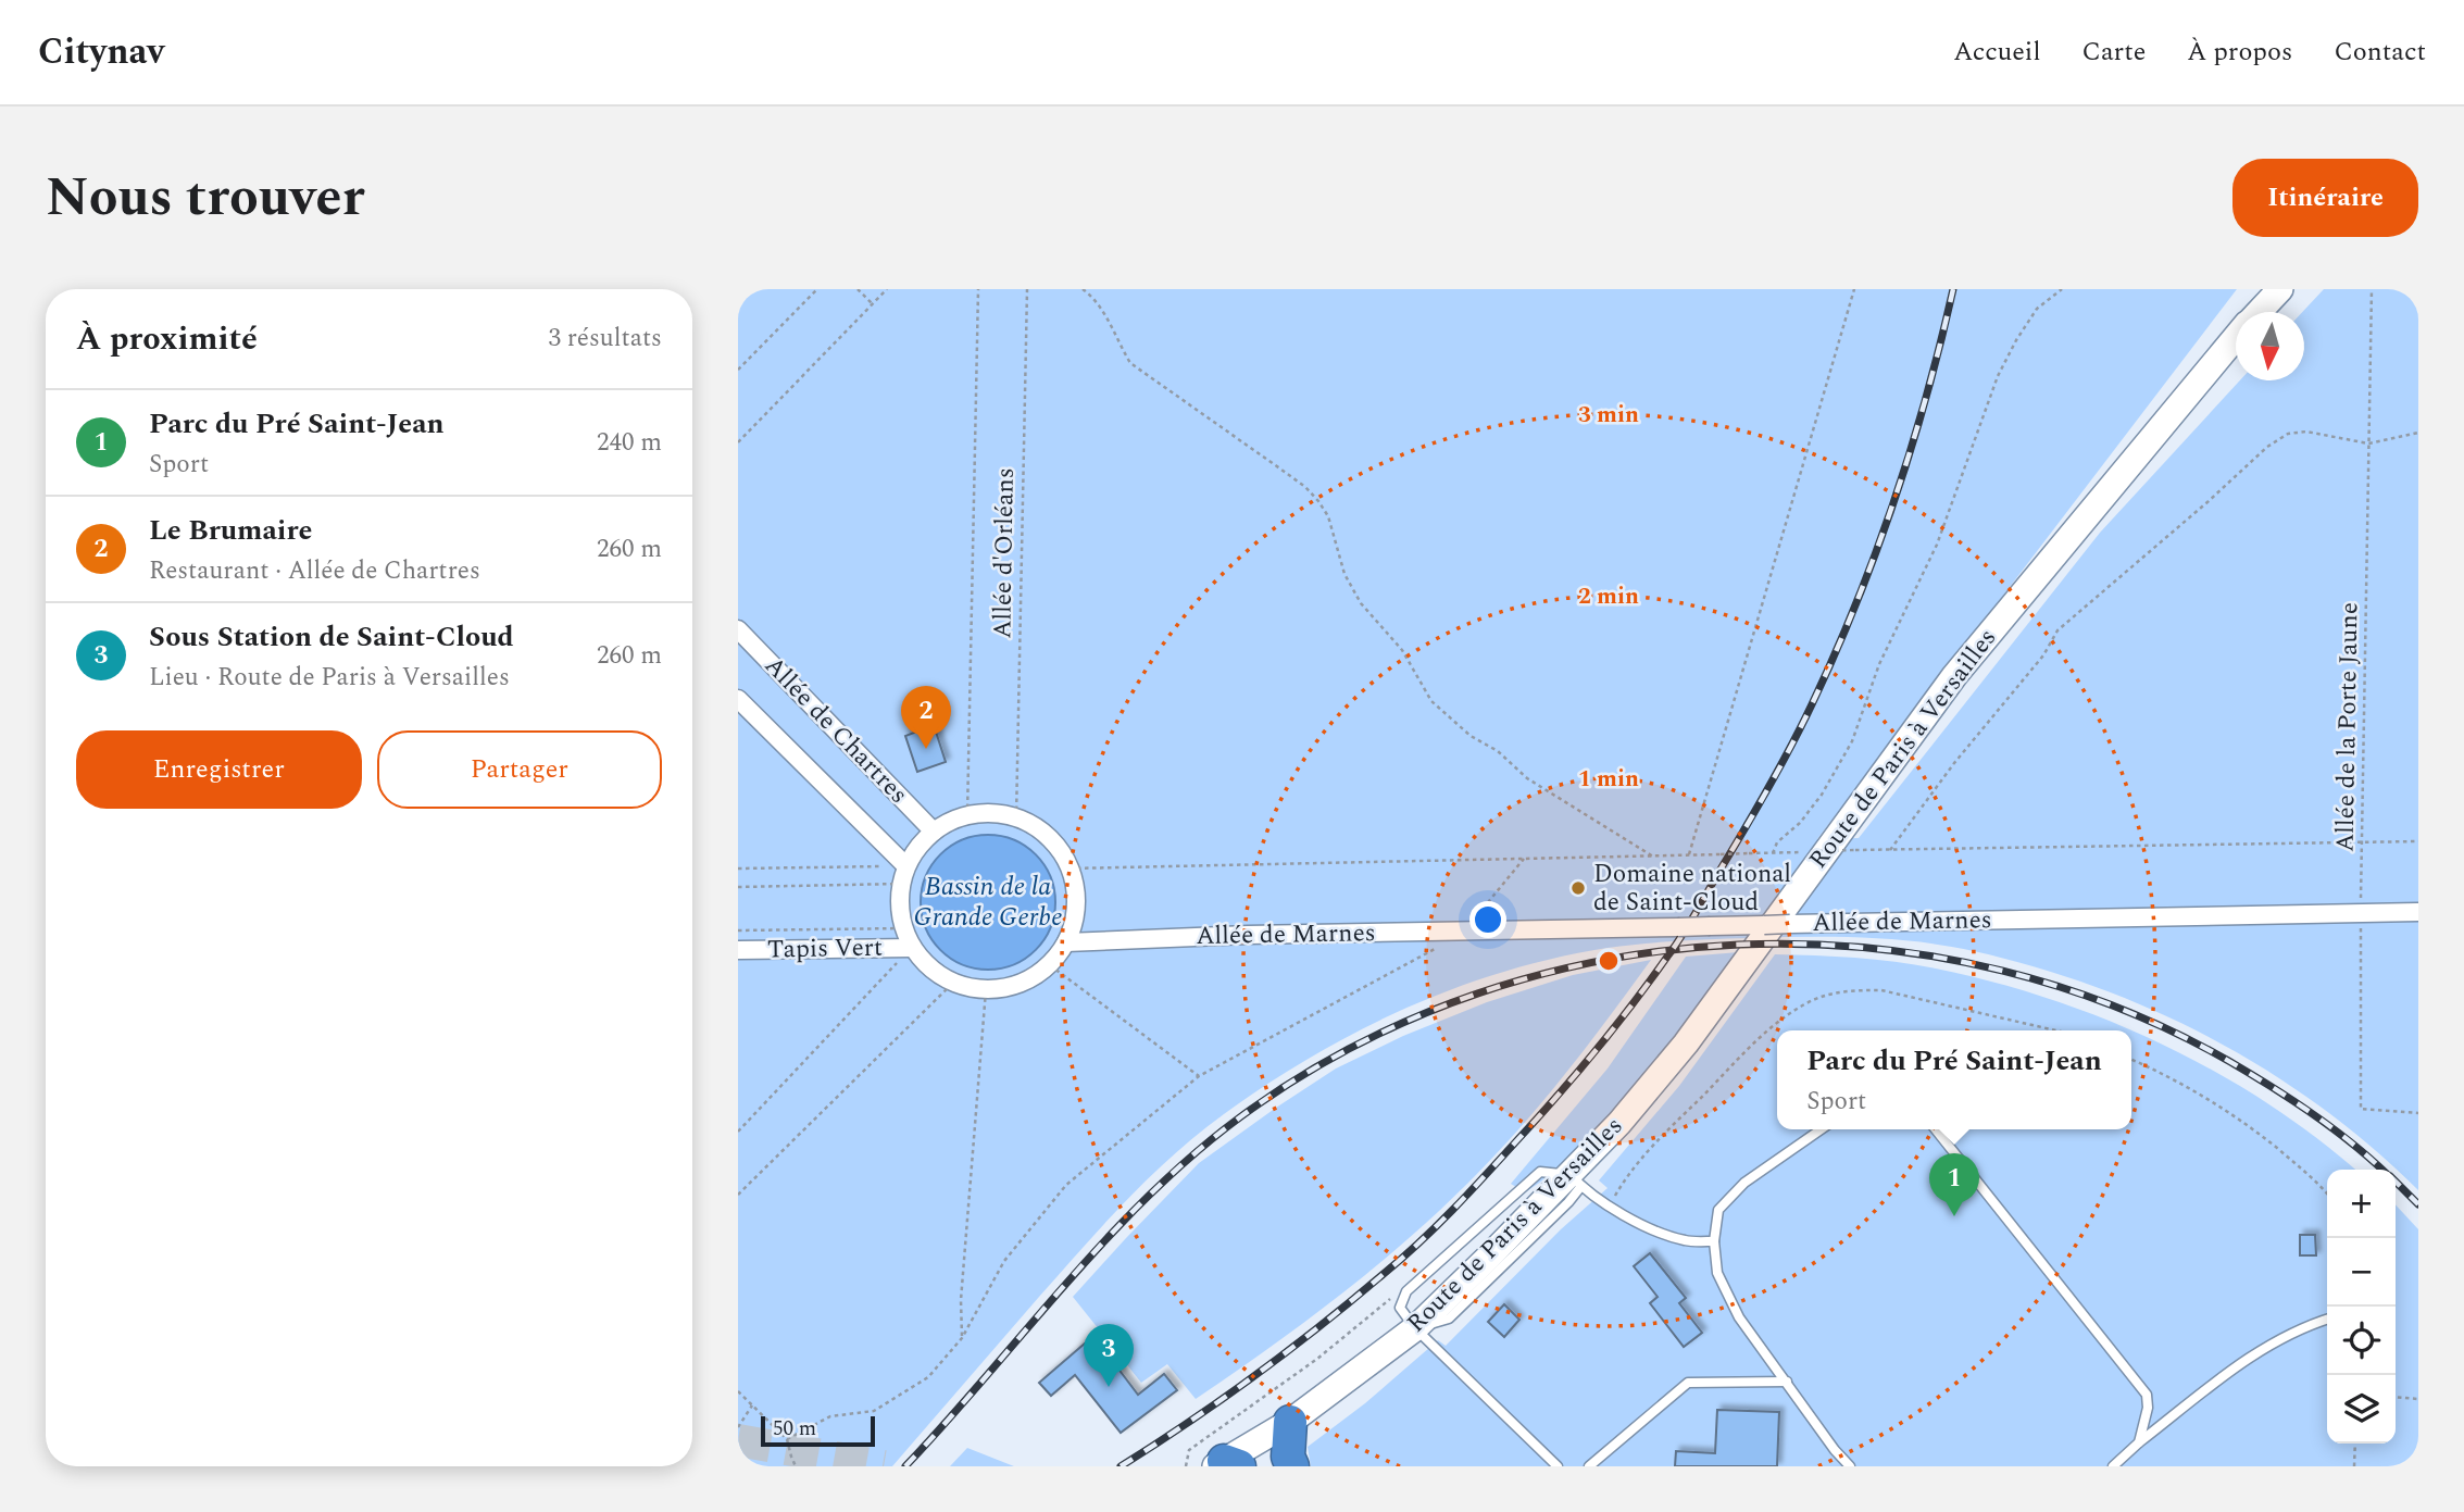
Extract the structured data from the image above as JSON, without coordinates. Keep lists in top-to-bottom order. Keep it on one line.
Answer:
{"streets":{"main road":["Route de Paris à Versailles"],"street":["Allée de Chartres","Allée de Marnes","Tapis Vert"],"path":["Allée d'Orléans","Allée de la Porte Jaune"]},"crossings":[["Allée d'Orléans","Allée de Chartres"],["Allée d'Orléans","Allée de Marnes"],["Allée d'Orléans","Tapis Vert"],["Allée de la Porte Jaune","Allée de Marnes"],["Allée de Chartres","Allée de Marnes"],["Allée de Chartres","Tapis Vert"],["Allée de Marnes","Tapis Vert"]],"water":["Bassin de la Grande Gerbe"],"places":["Domaine national de Saint-Cloud"],"scale_bar":"50 m","north":"bottom","page":{"header":"Citynav","nav":["Accueil","Carte","À propos","Contact"],"title":"Nous trouver","buttons":["Itinéraire",["Enregistrer","Partager"]],"heading":["À proximité","3 résultats"],"list":[{"mark":"1","name":"Parc du Pré Saint-Jean","note":"Sport","value":"240 m"},{"mark":"2","name":"Le Brumaire","note":"Restaurant · Allée de Chartres","value":"260 m"},{"mark":"3","name":"Sous Station de Saint-Cloud","note":"Lieu · Route de Paris à Versailles","value":"260 m"}],"pins":["2","1","3"],"popup":["Parc du Pré Saint-Jean","Sport"],"map_buttons":["+","−"],"scale":"50 m"},"rings":["3 min","2 min","1 min"]}
